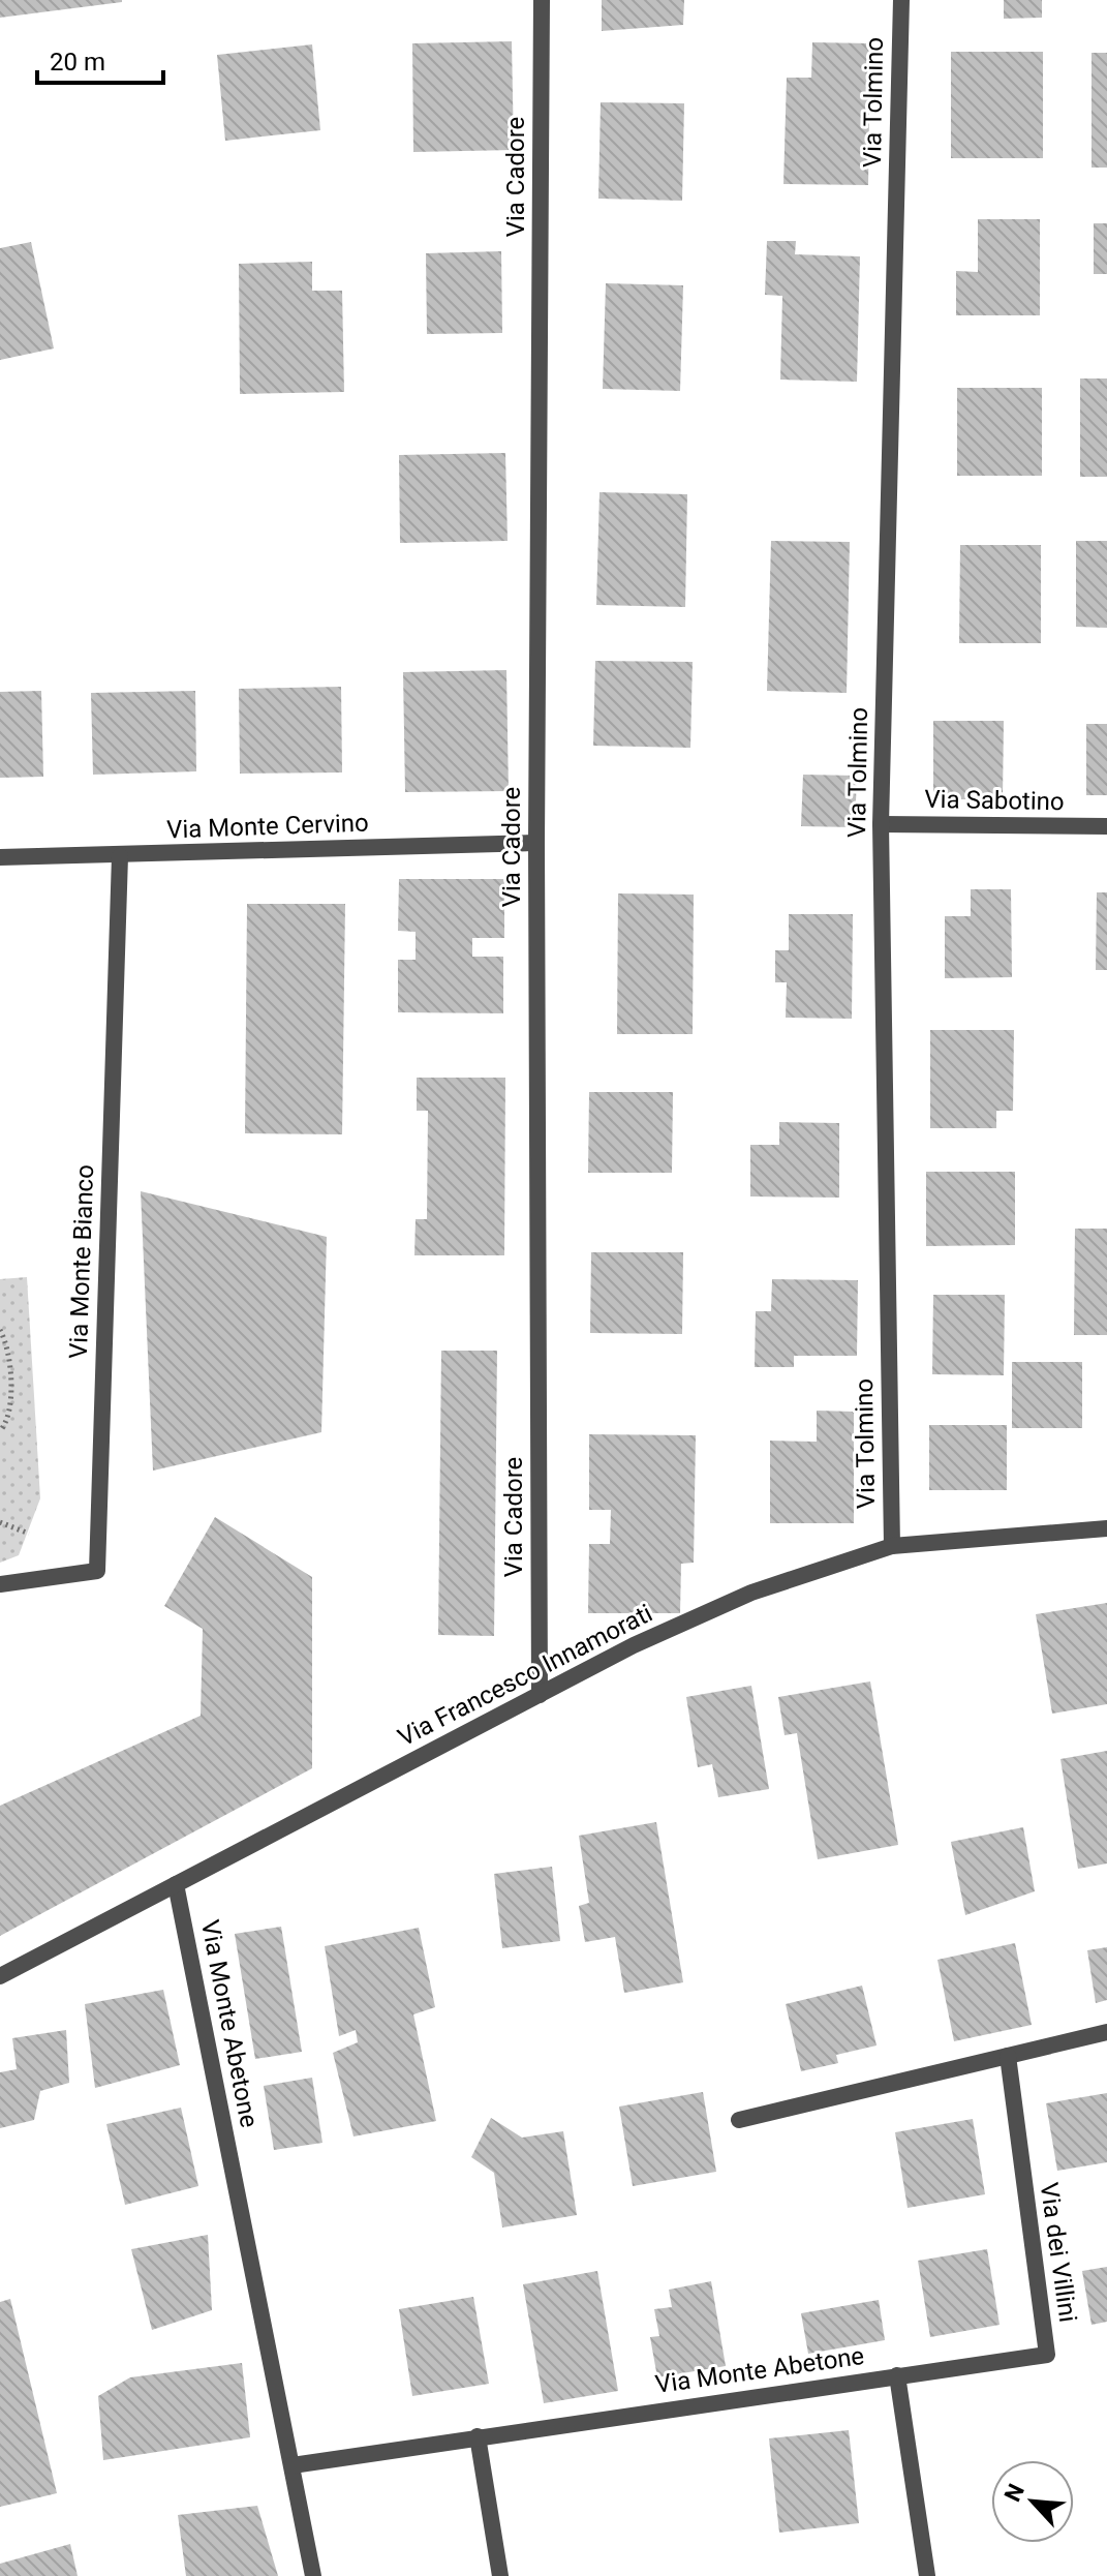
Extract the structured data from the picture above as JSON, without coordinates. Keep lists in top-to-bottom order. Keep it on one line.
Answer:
{"streets":{"street":["Via Tolmino","Via Cadore","Via Sabotino","Via Monte Cervino","Via Monte Bianco","Via Francesco Innamorati","Via Monte Abetone","Via dei Villini"]},"crossings":[["Via Tolmino","Via Sabotino"],["Via Tolmino","Via Francesco Innamorati"],["Via Cadore","Via Monte Cervino"],["Via Cadore","Via Francesco Innamorati"],["Via Monte Cervino","Via Monte Bianco"],["Via Francesco Innamorati","Via Monte Abetone"],["Via Monte Abetone","Via dei Villini"]],"scale_bar":"20 m","north":"top left"}
